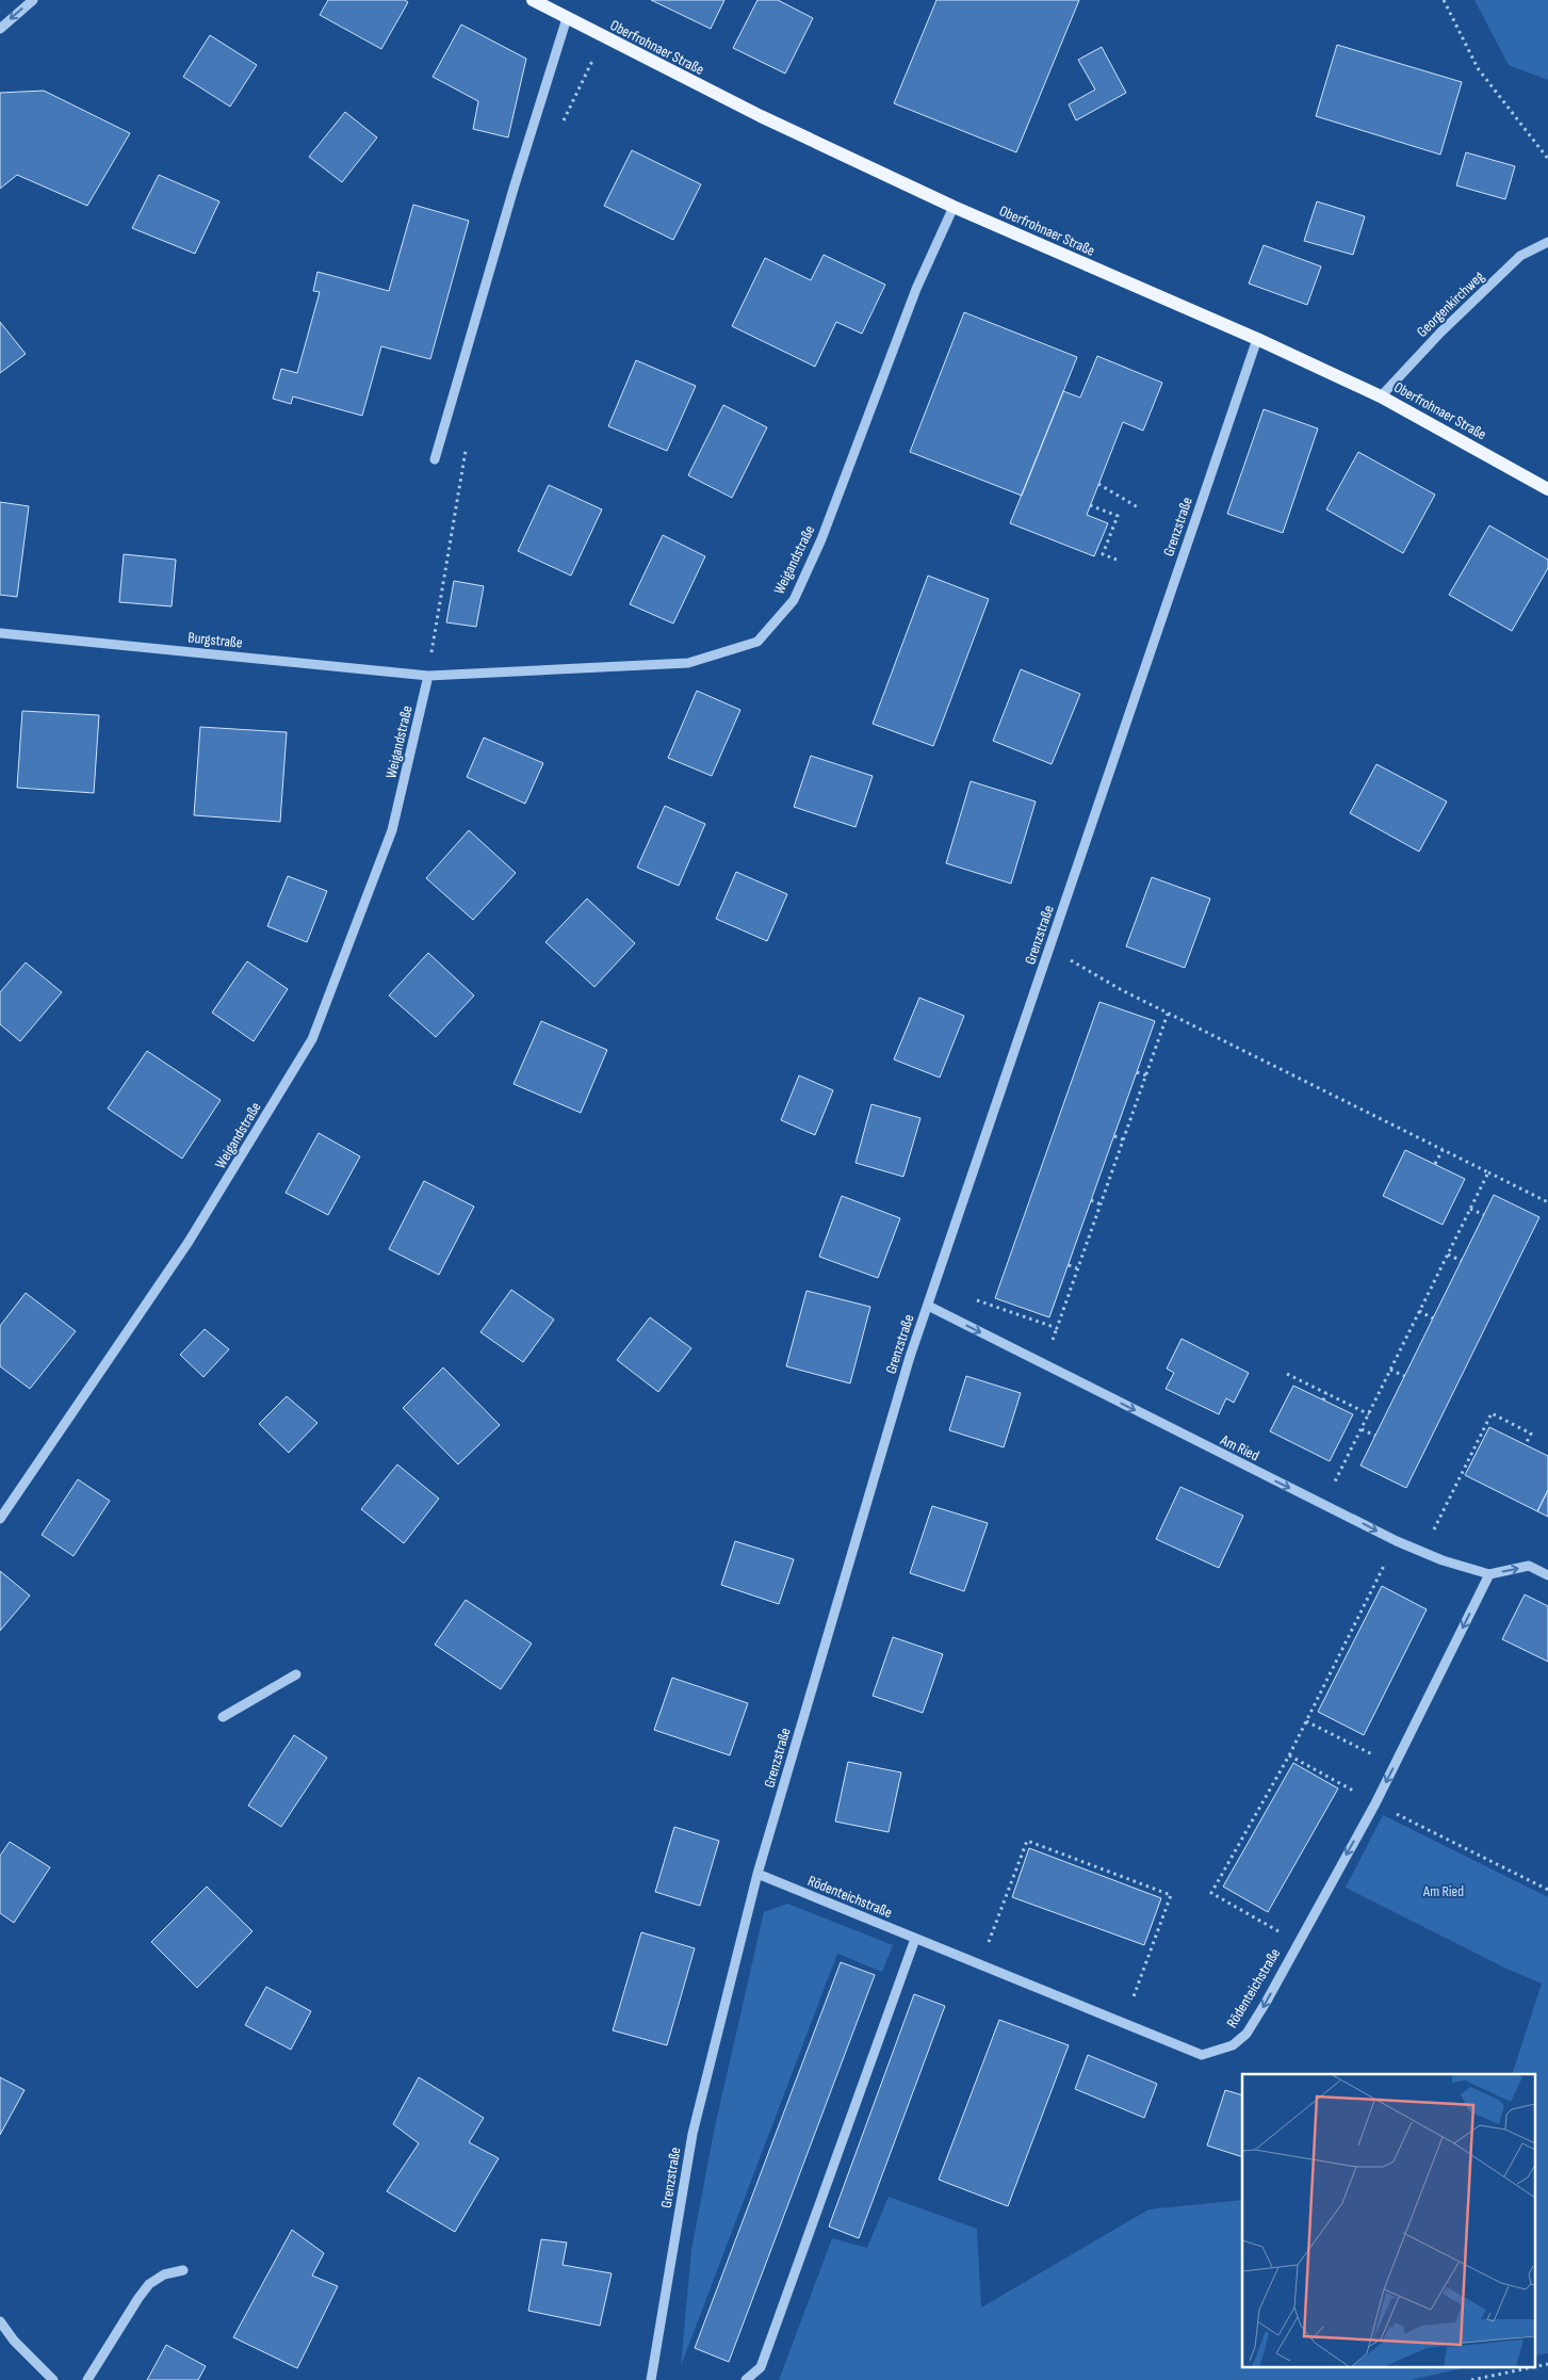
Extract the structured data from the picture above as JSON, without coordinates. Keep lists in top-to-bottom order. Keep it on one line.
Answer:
{"streets":{"main road":["Oberfrohnaer Straße"],"street":["Georgenkirchweg","Grenzstraße","Weigandstraße","Burgstraße","Am Ried","Rödenteichstraße"]},"crossings":[["Oberfrohnaer Straße","Georgenkirchweg"],["Oberfrohnaer Straße","Grenzstraße"],["Oberfrohnaer Straße","Weigandstraße"],["Grenzstraße","Am Ried"],["Grenzstraße","Rödenteichstraße"],["Weigandstraße","Burgstraße"],["Am Ried","Rödenteichstraße"]],"one_way":["Am Ried","Rödenteichstraße"],"parks":["Am Ried"]}
